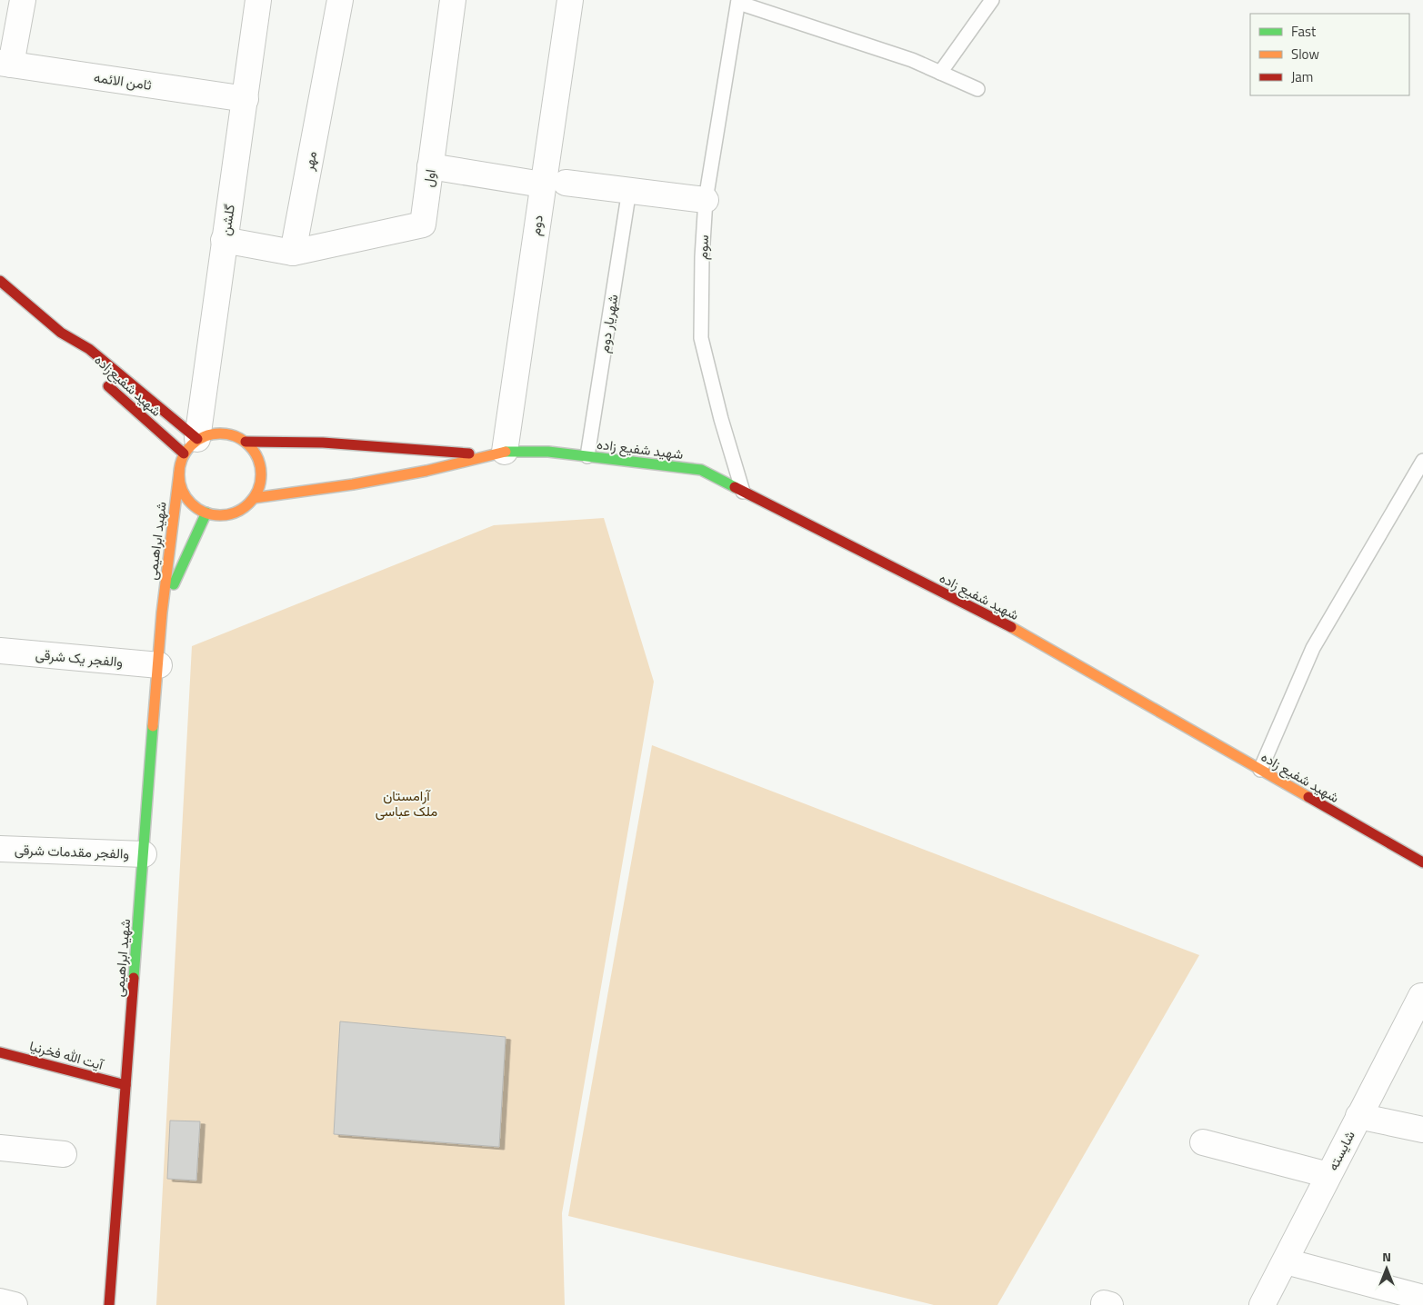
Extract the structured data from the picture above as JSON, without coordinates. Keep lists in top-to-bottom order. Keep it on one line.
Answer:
{"streets":{"main road":["شهید شفیع‌زاده","شهید شفیع زاده","شهید ابراهیمی","آیت الله فخرنیا"],"street":["ثامن الائمه","مهر","اول","گلشن","دوم","والفجر یک شرقی","والفجر مقدمات شرقی","شایسته"],"lane":["سوم","شهریار دوم"]},"crossings":[["ثامن الائمه","گلشن"],["مهر","اول"],["گلشن","شهید شفیع‌زاده"],["گلشن","شهید شفیع زاده"],["گلشن","شهید ابراهیمی"],["دوم","شهید شفیع زاده"],["سوم","شهید شفیع زاده"],["شهریار دوم","شهید شفیع زاده"],["شهید شفیع‌زاده","شهید شفیع زاده"],["شهید شفیع‌زاده","شهید ابراهیمی"],["شهید شفیع زاده","شهید ابراهیمی"],["شهید ابراهیمی","والفجر یک شرقی"],["شهید ابراهیمی","والفجر مقدمات شرقی"],["شهید ابراهیمی","آیت الله فخرنیا"]],"parks":["آرامستان ملک عباسی"],"legend":["Fast","Slow","Jam"],"north":"top"}
